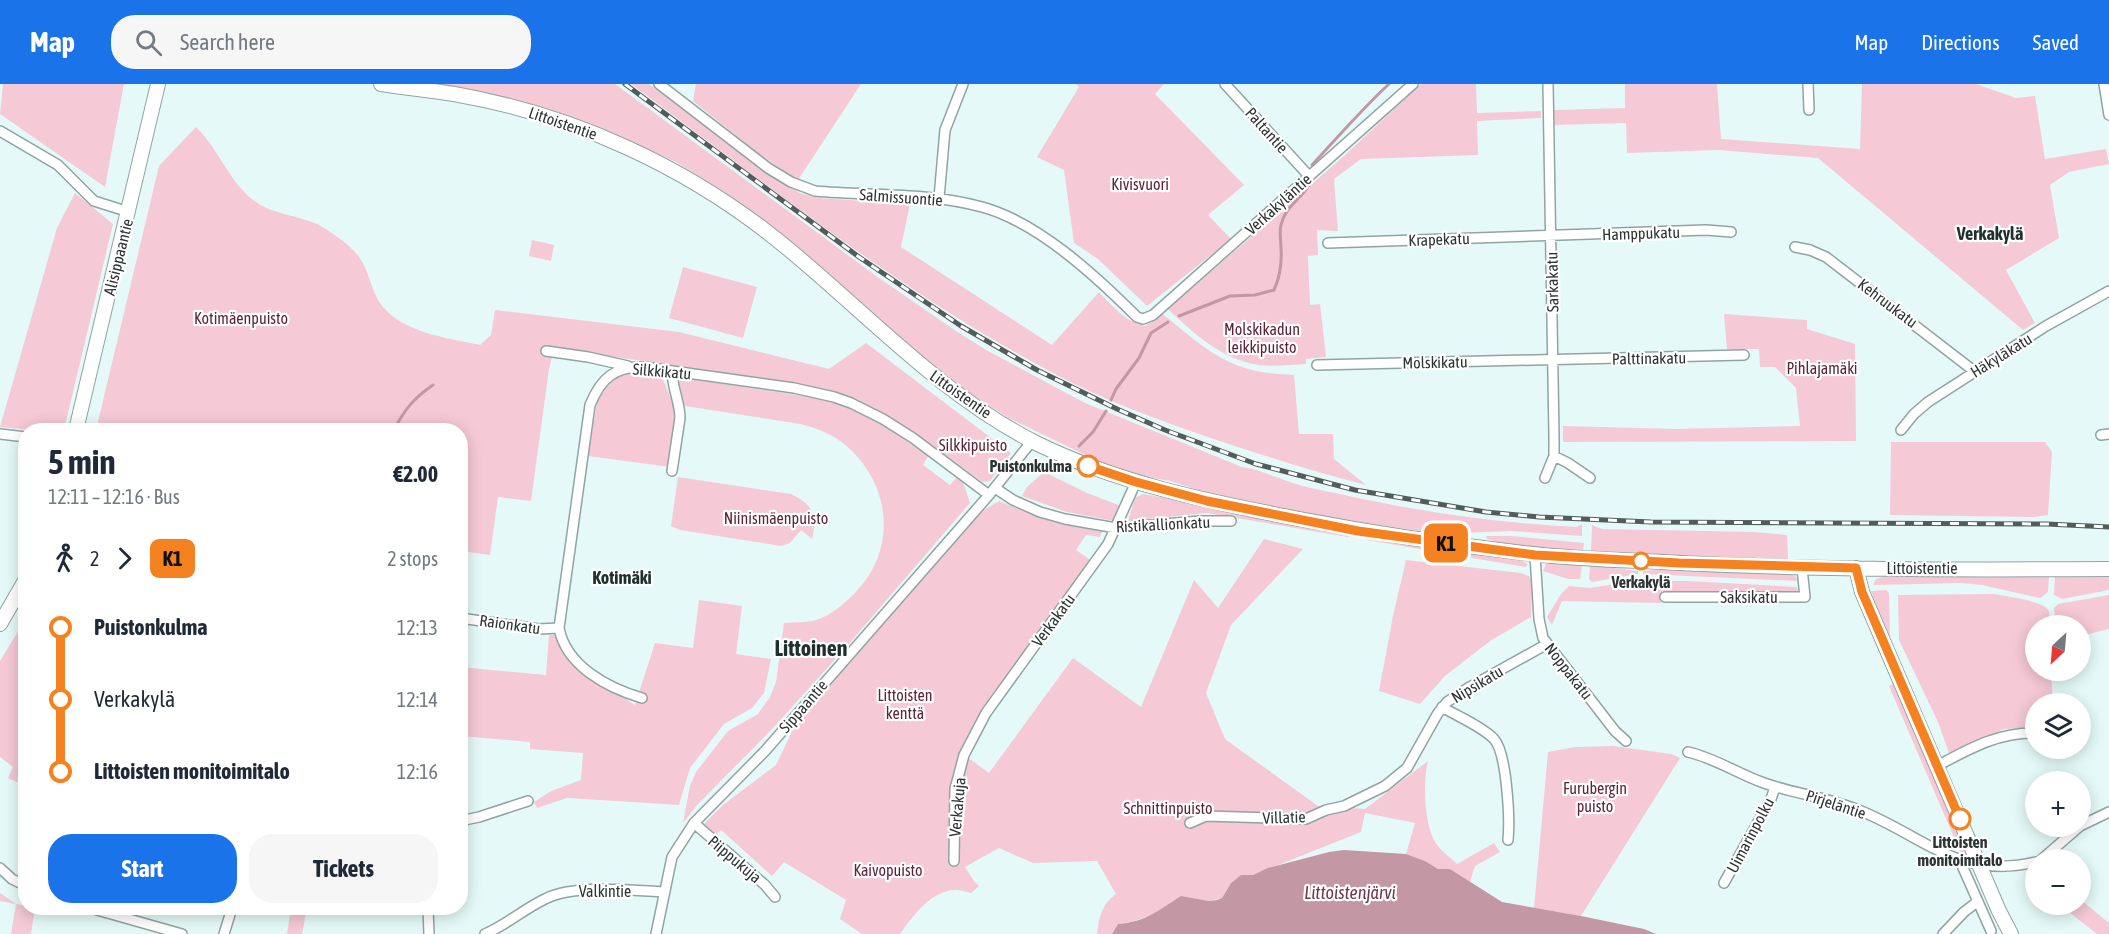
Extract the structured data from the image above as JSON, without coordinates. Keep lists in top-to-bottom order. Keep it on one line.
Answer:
{"streets":{"street":["Littoistentie","Paltantie","Salmissuontie","Verkakyläntie","Hamppukatu","Krapekatu","Alisippaantie","Sarkakatu","Kehruukatu","Häkyläkatu","Palttinakatu","Molskikatu","Silkkikatu","Ristikallionkatu","Saksikatu","Verkakatu","Raionkatu","Noppakatu","Nipsikatu","Sippaantie","Pirjeläntie","Verkakuja","Villatie","Uimarinpolku","Piippukuja","Valkintie"]},"crossings":[["Littoistentie","Saksikatu"],["Littoistentie","Verkakatu"],["Littoistentie","Noppakatu"],["Littoistentie","Sippaantie"],["Paltantie","Verkakyläntie"],["Salmissuontie","Verkakyläntie"],["Hamppukatu","Krapekatu"],["Hamppukatu","Sarkakatu"],["Krapekatu","Sarkakatu"],["Sarkakatu","Palttinakatu"],["Sarkakatu","Molskikatu"],["Kehruukatu","Häkyläkatu"],["Palttinakatu","Molskikatu"],["Silkkikatu","Ristikallionkatu"],["Silkkikatu","Raionkatu"],["Silkkikatu","Sippaantie"],["Ristikallionkatu","Verkakatu"],["Ristikallionkatu","Sippaantie"],["Verkakatu","Verkakuja"],["Noppakatu","Nipsikatu"],["Nipsikatu","Villatie"],["Sippaantie","Piippukuja"],["Sippaantie","Valkintie"],["Pirjeläntie","Uimarinpolku"]],"districts":["Verkakylä","Kotimäki","Littoinen"],"water":["Littoistenjärvi"],"parks":["Kivisvuori","Kotimäenpuisto","Molskikadun leikkipuisto","Pihlajamäki","Silkkipuisto","Niinismäenpuisto","Littoisten kenttä","Furubergin puisto","Schnittinpuisto","Kaivopuisto"],"places":["Puistonkulma","Verkakylä","Littoisten monitoimitalo"],"lines":["bus line K1"],"north":"bottom left","page":{"header":"Map","search":"Search here","nav":["Map","Directions","Saved"],"on_map":"K1","heading":["5 min","12:11 – 12:16 · Bus","€2.00"],"legs":["2","K1","2 stops"],"list":[{"name":"Puistonkulma","value":"12:13"},{"name":"Verkakylä","value":"12:14"},{"name":"Littoisten monitoimitalo","value":"12:16"}],"map_buttons":["+","−"],"buttons":["Start","Tickets"]}}
